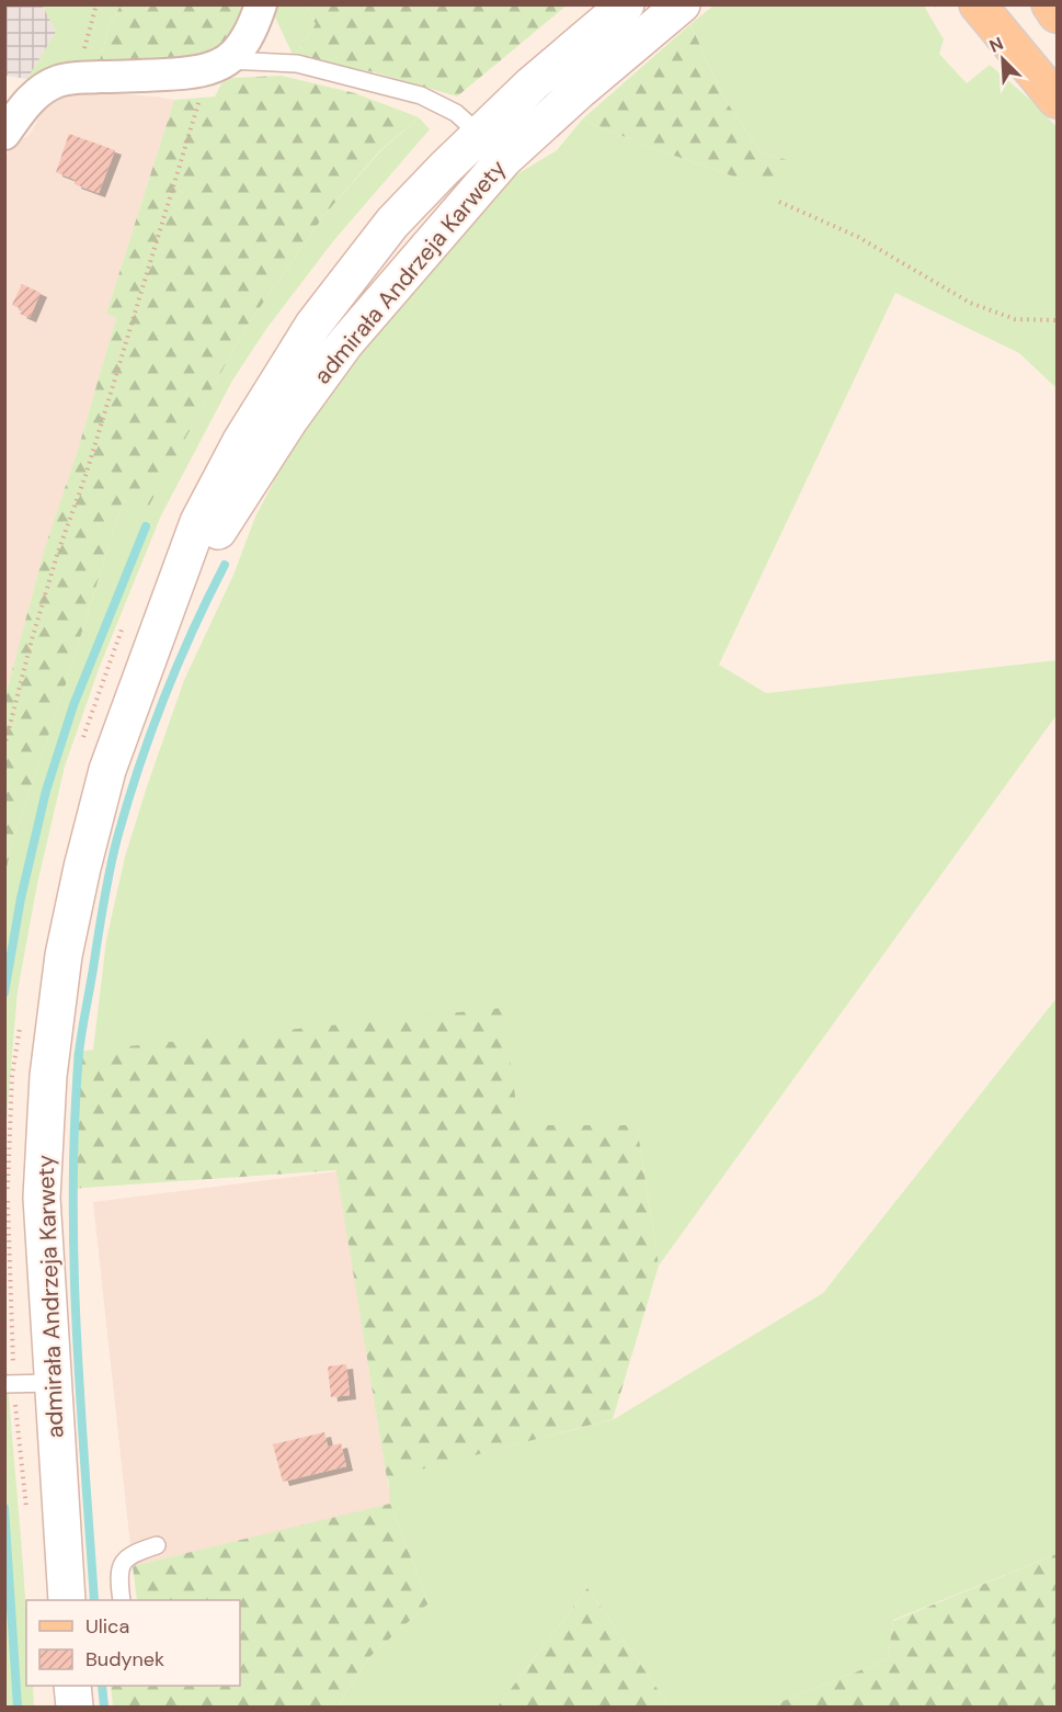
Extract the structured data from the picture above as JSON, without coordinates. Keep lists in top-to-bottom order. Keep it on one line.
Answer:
{"streets":{"main road":["admirała Andrzeja Karwety"]},"legend":["Ulica","Budynek"],"north":"top left"}
